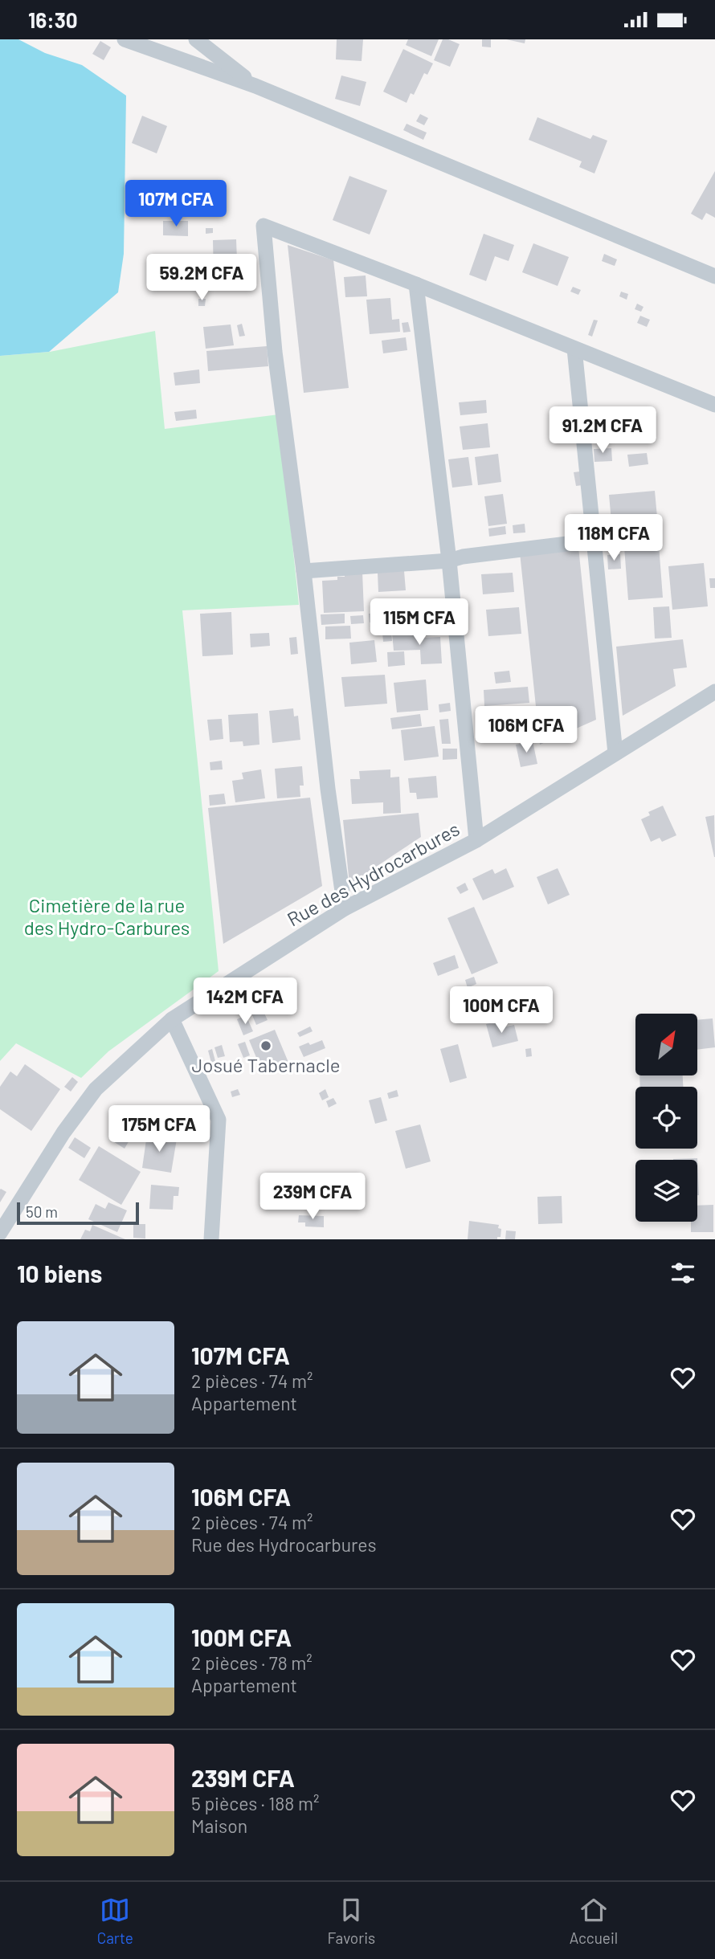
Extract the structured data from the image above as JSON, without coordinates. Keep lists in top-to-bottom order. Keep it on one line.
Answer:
{"streets":{"street":["Rue des Hydrocarbures"]},"parks":["Cimetière de la rue des Hydro-Carbures"],"places":["Josué Tabernacle"],"scale_bar":"50 m","north":"top right","page":{"status":"16:30","price":["107M CFA","59.2M CFA","91.2M CFA","118M CFA","115M CFA","106M CFA","142M CFA","100M CFA","175M CFA","239M CFA"],"scale":"50 m","heading":"10 biens","list":[{"name":"107M CFA","note":"2 pièces · 74 m² · Appartement"},{"name":"106M CFA","note":"2 pièces · 74 m² · Rue des Hydrocarbures"},{"name":"100M CFA","note":"2 pièces · 78 m² · Appartement"},{"name":"239M CFA","note":"5 pièces · 188 m² · Maison"}],"tabs":["Carte","Favoris","Accueil"]}}
